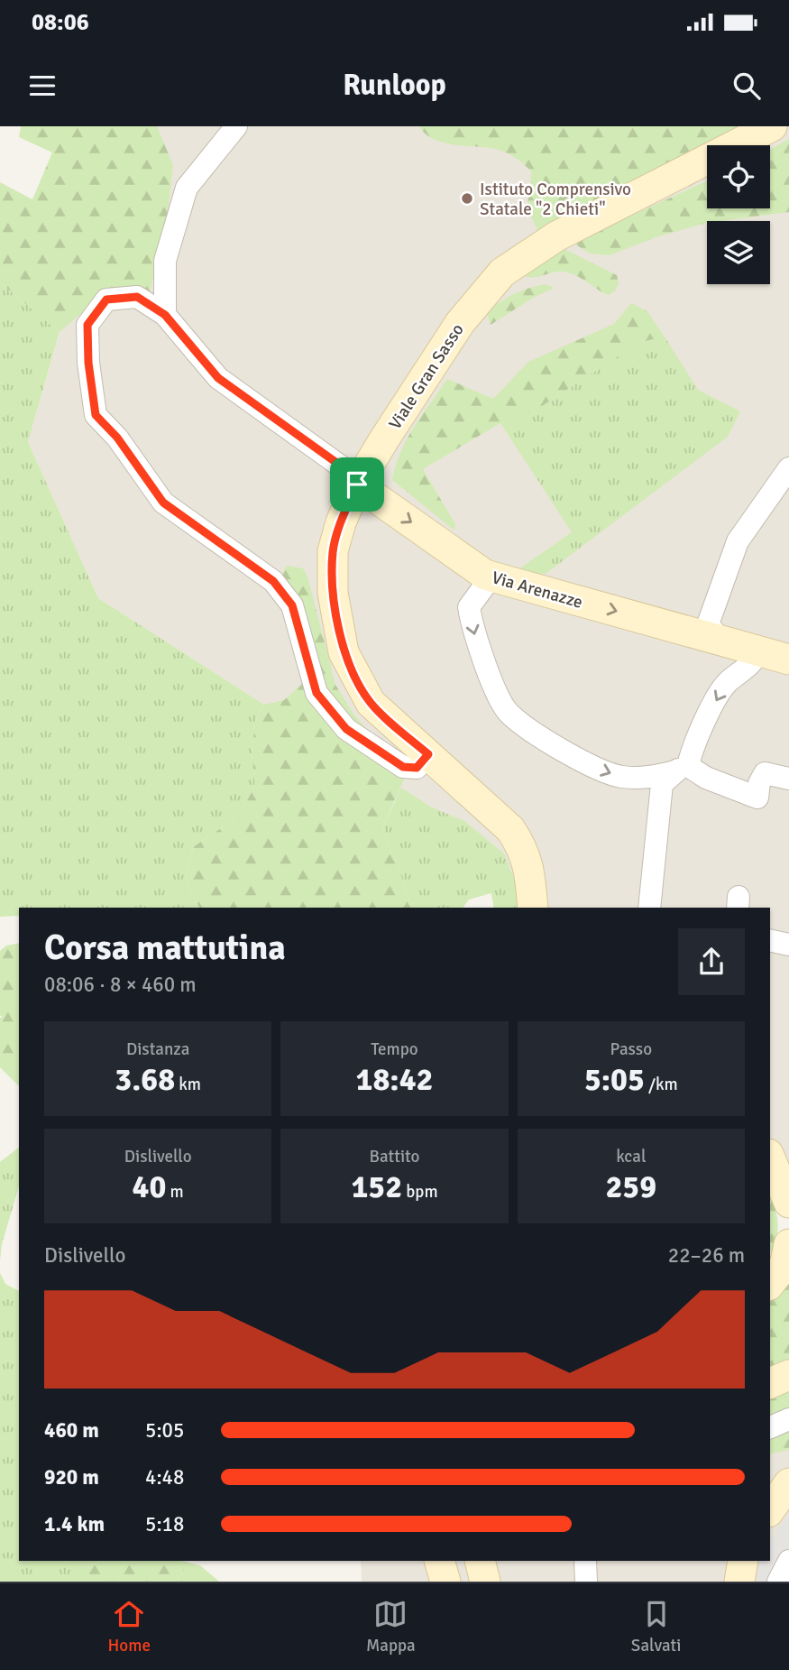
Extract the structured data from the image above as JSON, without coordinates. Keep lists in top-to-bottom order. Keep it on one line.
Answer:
{"streets":{"main road":["Viale Gran Sasso","Via Arenazze"]},"crossings":[["Viale Gran Sasso","Via Arenazze"]],"one_way":["Via Arenazze"],"places":["Istituto Comprensivo Statale \"2 Chieti\""],"page":{"status":"08:06","header":"Runloop","heading":["Corsa mattutina","08:06 · 8 × 460 m"],"stats":[["Distanza","3.68 km"],["Tempo","18:42"],["Passo","5:05 /km"],["Dislivello","40 m"],["Battito","152 bpm"],["kcal","259"]],"chart":["Dislivello","22–26 m"],"list":[{"name":"460 m","note":"5:05"},{"name":"920 m","note":"4:48"},{"name":"1.4 km","note":"5:18"}],"tabs":["Home","Mappa","Salvati"]}}
